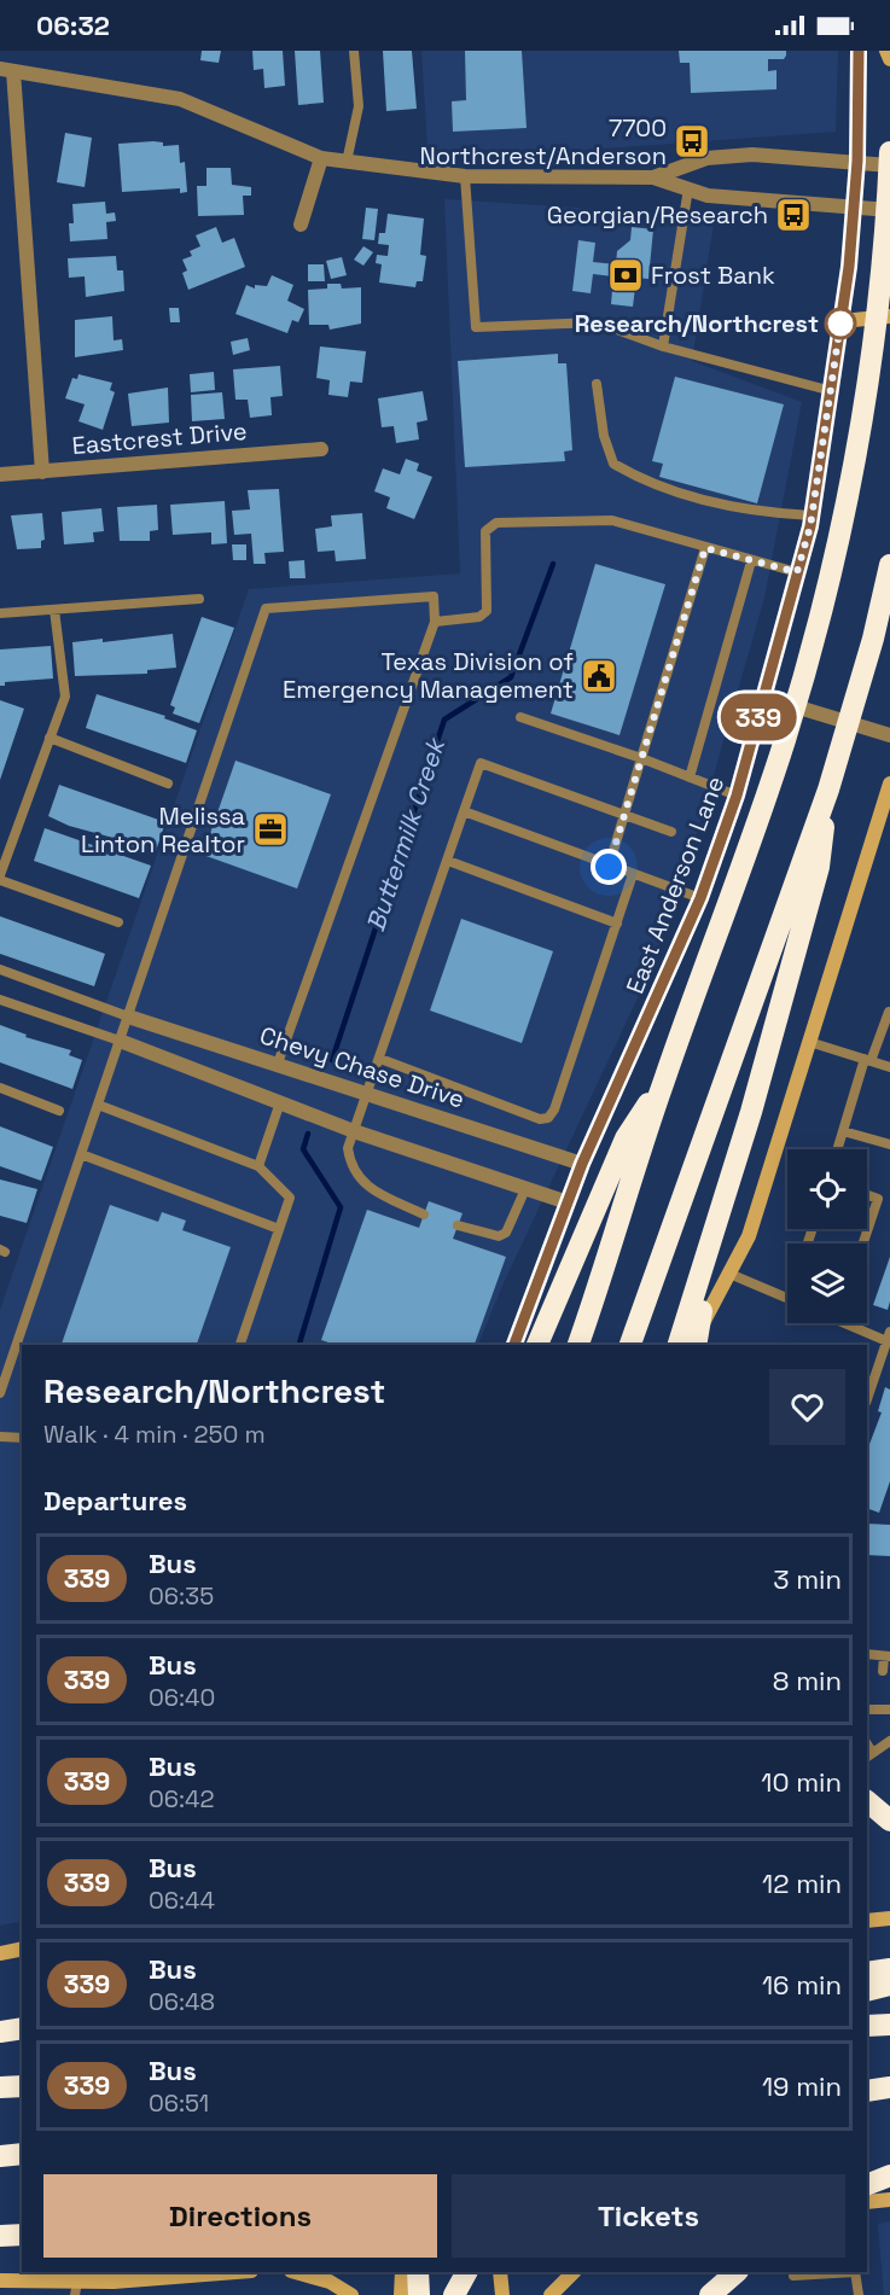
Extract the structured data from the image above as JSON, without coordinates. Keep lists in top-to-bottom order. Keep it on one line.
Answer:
{"streets":{"main road":["East Anderson Lane"],"street":["Eastcrest Drive","Chevy Chase Drive"]},"crossings":[["East Anderson Lane","Chevy Chase Drive"]],"water":["Buttermilk Creek"],"places":{"bus stop":["7700 Northcrest/Anderson","Georgian/Research"],"bank":["Frost Bank"],"other":["Research/Northcrest"],"public building":["Texas Division of Emergency Management"],"office":["Melissa Linton Realtor"]},"lines":["bus line 339"],"page":{"status":"06:32","on_map":"339","heading":[["Research/Northcrest","Walk · 4 min · 250 m"],"Departures"],"list":[{"mark":"339","name":"Bus","note":"06:35","value":"3 min"},{"mark":"339","name":"Bus","note":"06:40","value":"8 min"},{"mark":"339","name":"Bus","note":"06:42","value":"10 min"},{"mark":"339","name":"Bus","note":"06:44","value":"12 min"},{"mark":"339","name":"Bus","note":"06:48","value":"16 min"},{"mark":"339","name":"Bus","note":"06:51","value":"19 min"}],"buttons":["Directions","Tickets"]}}
